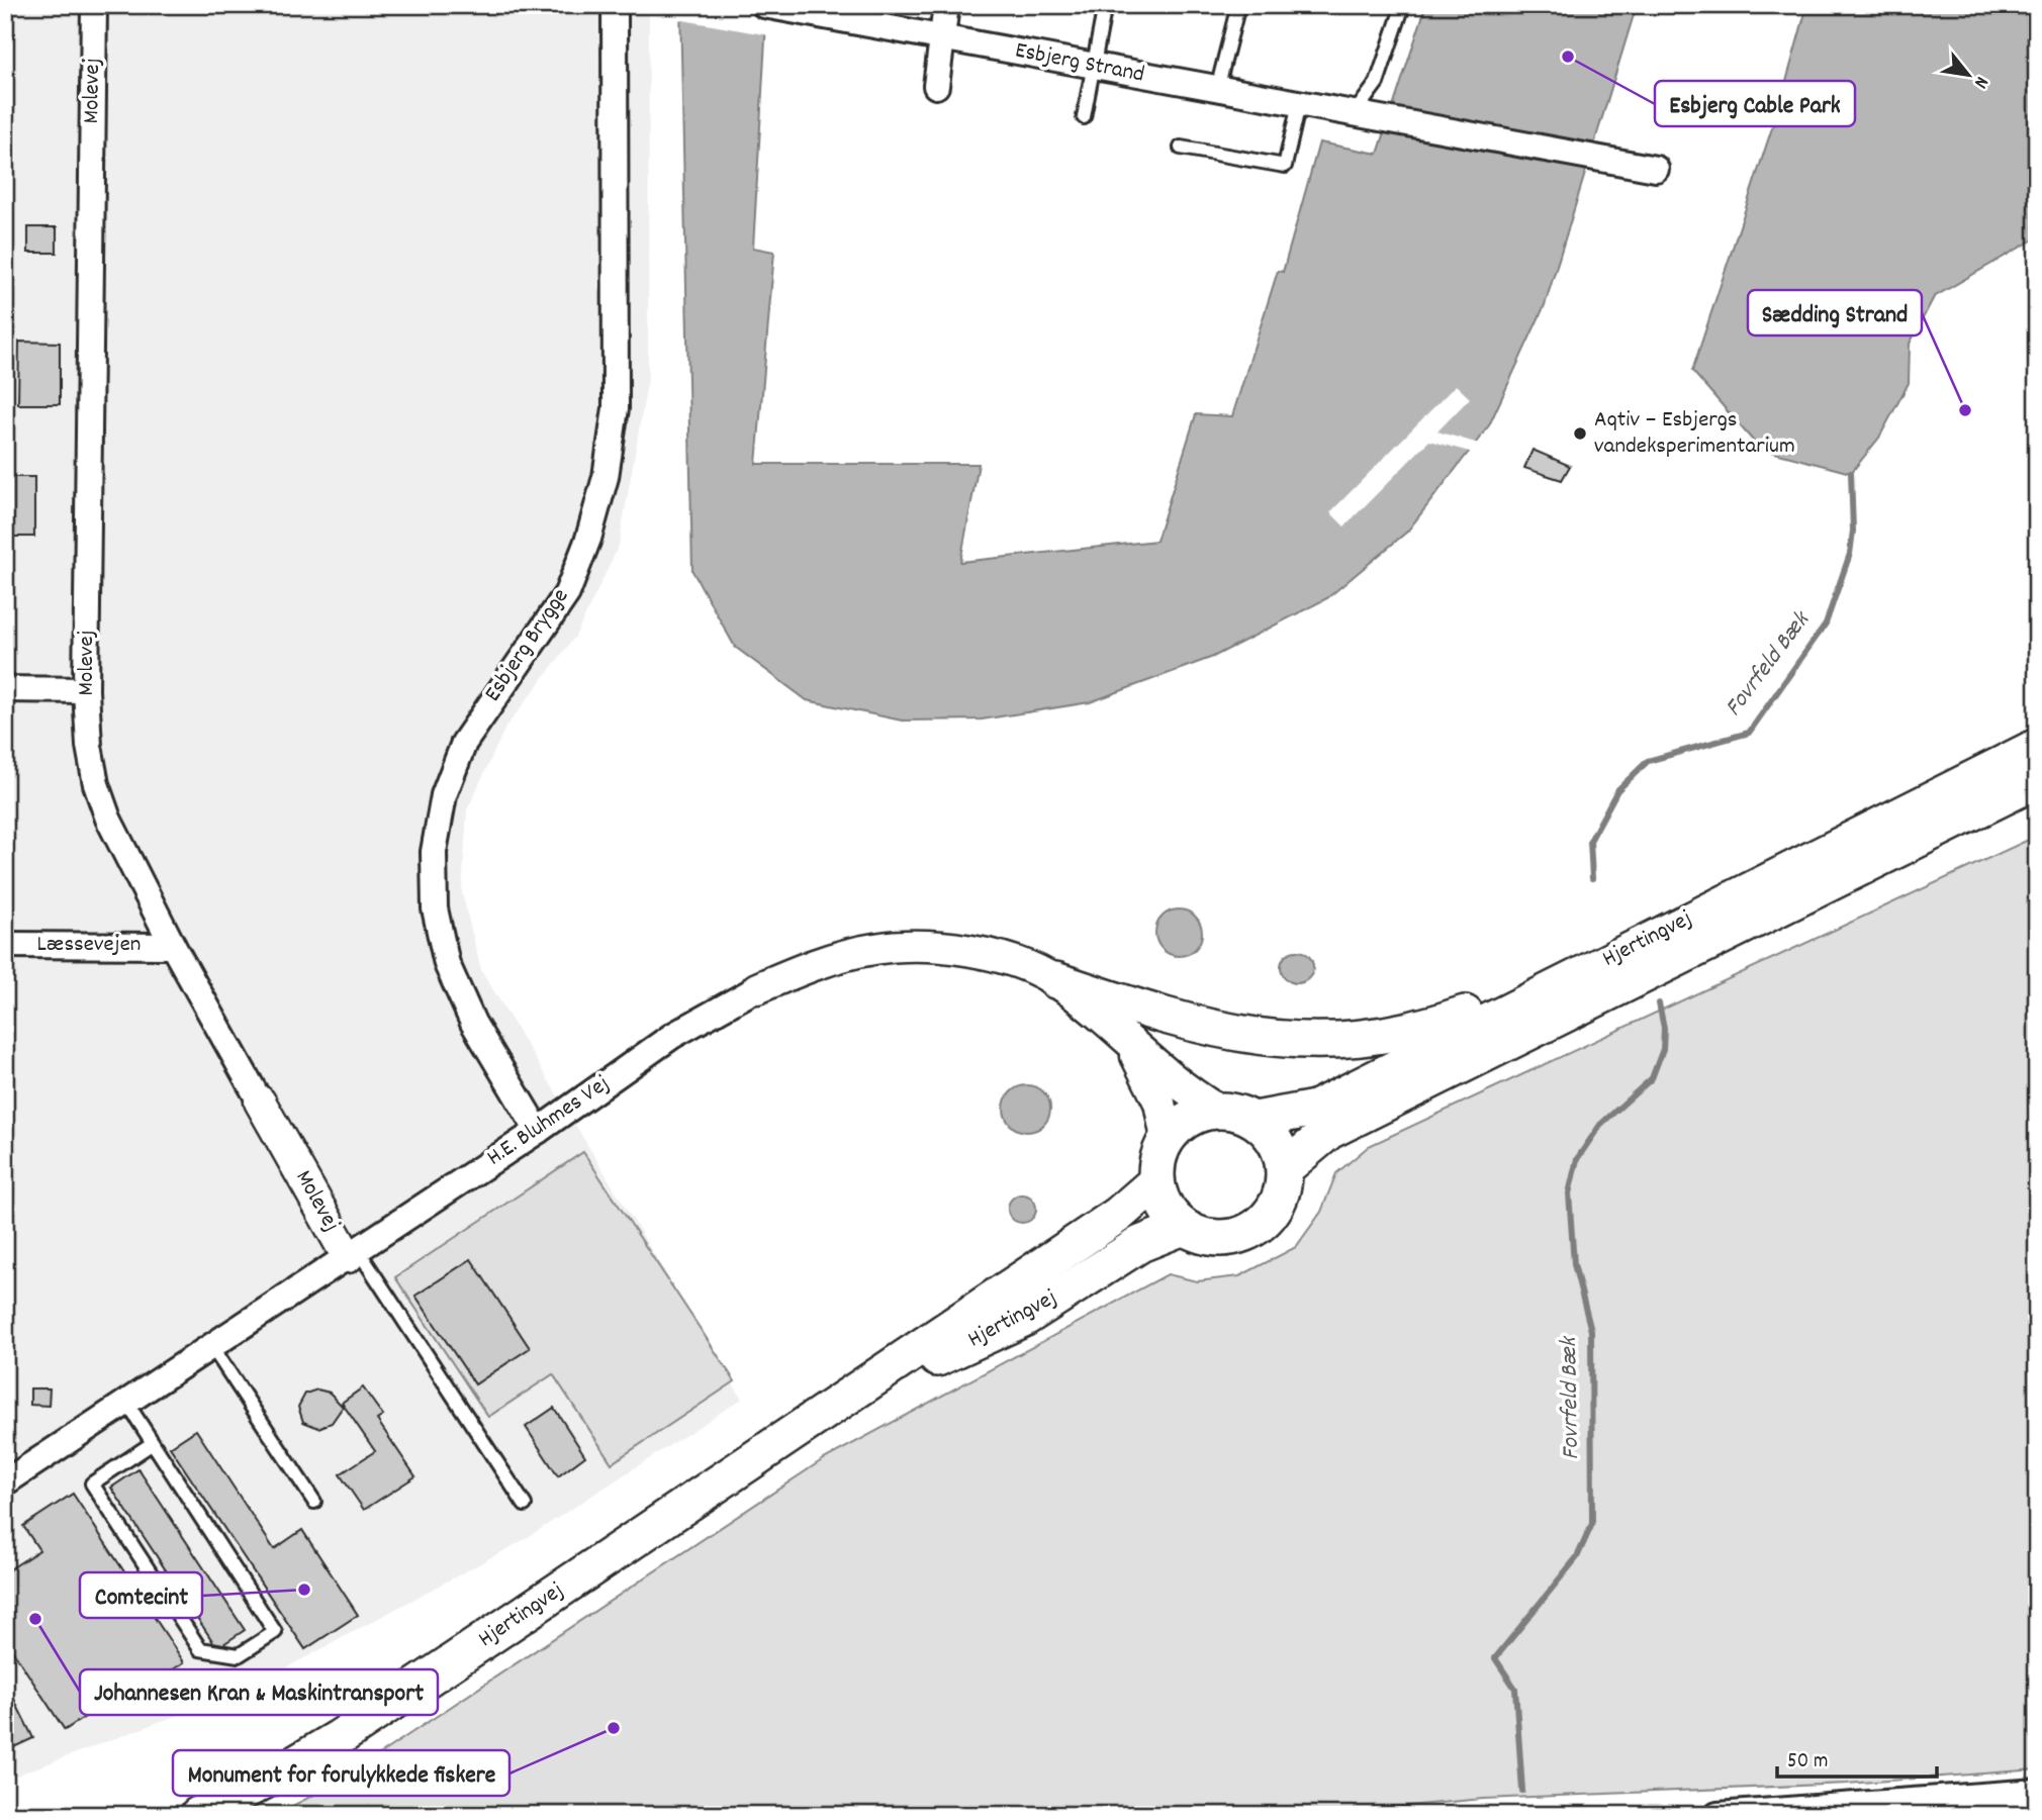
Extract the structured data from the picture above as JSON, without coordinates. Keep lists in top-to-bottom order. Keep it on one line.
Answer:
{"streets":{"main road":["Hjertingvej"],"street":["Esbjerg Strand","Molevej","Esbjerg Brygge","Læssevejen","H.E. Bluhmes Vej"]},"crossings":[["Molevej","Læssevejen"],["Molevej","H.E. Bluhmes Vej"],["Esbjerg Brygge","H.E. Bluhmes Vej"],["Hjertingvej","H.E. Bluhmes Vej"]],"water":["Fovrfeld Bæk"],"places":["Esbjerg Cable Park","Sædding Strand","Aqtiv – Esbjergs vandeksperimentarium","Comtecint","Johannesen Kran & Maskintransport","Monument for forulykkede fiskere"],"scale_bar":"50 m","north":"bottom right"}
